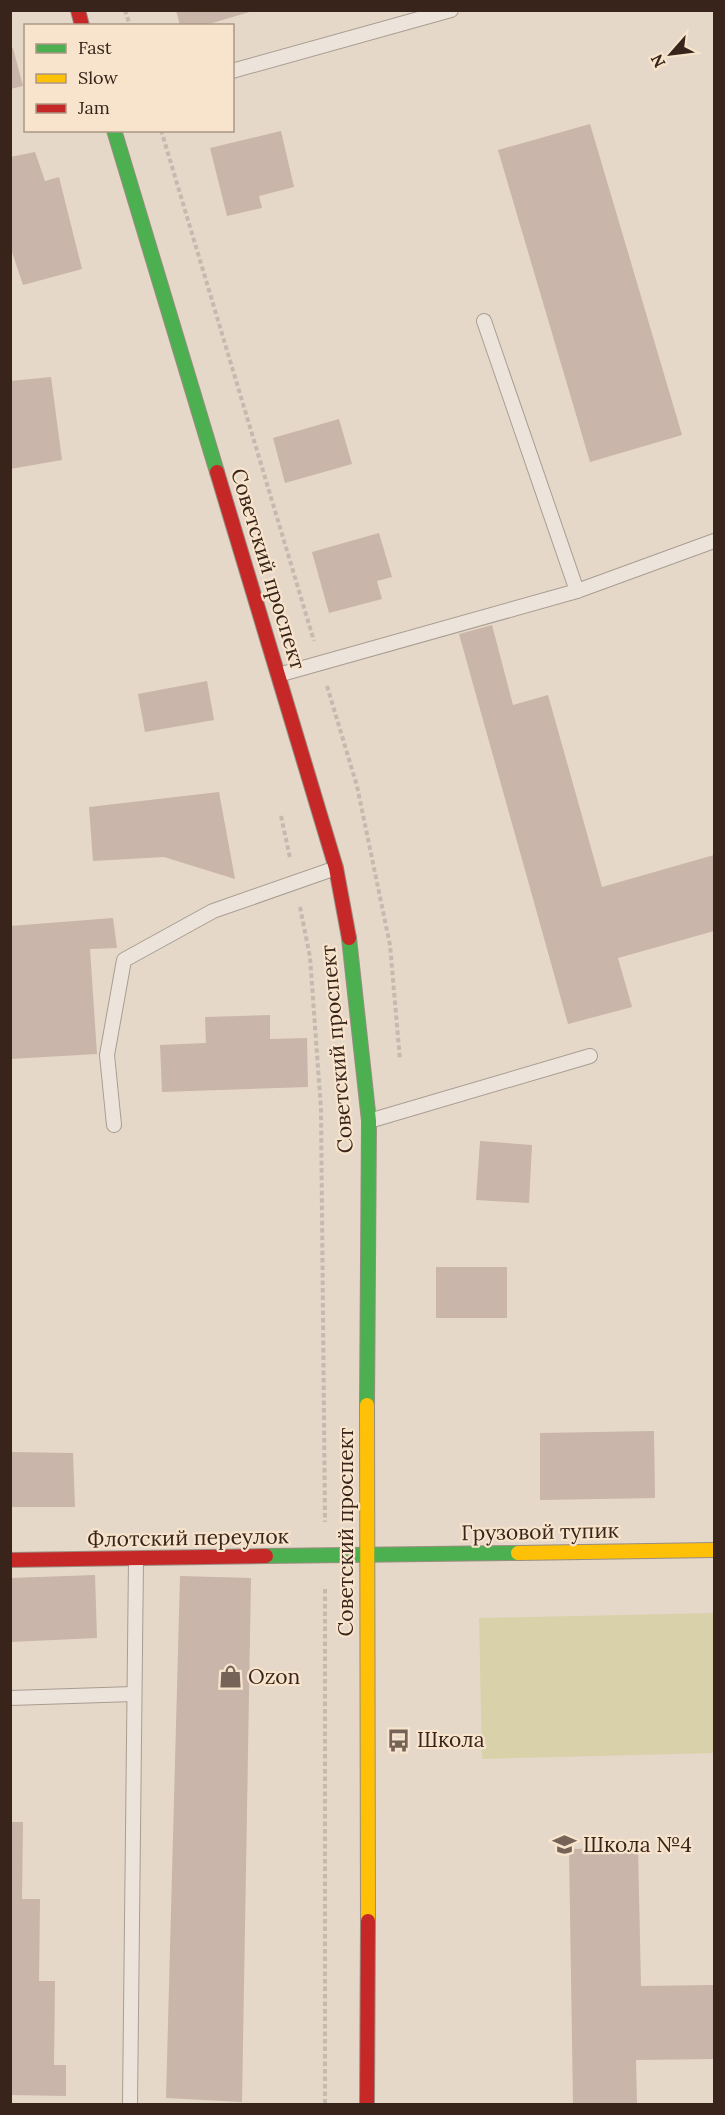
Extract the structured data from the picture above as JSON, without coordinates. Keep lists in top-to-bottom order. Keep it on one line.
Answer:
{"streets":{"street":["Советский проспект","Грузовой тупик","Флотский переулок"]},"crossings":[["Советский проспект","Грузовой тупик"],["Советский проспект","Флотский переулок"],["Грузовой тупик","Флотский переулок"]],"places":{"shop":["Ozon"],"bus stop":["Школа"],"school or university":["Школа №4"]},"legend":["Fast","Slow","Jam"],"north":"bottom left"}
